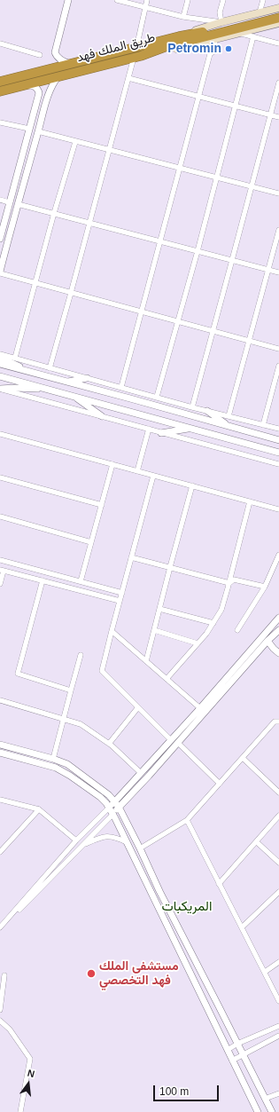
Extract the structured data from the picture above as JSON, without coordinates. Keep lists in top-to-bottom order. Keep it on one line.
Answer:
{"streets":{"highway":["طريق الملك فهد"]},"districts":["المريكبات"],"places":["Petromin","مستشفى الملك فهد التخصصي"],"scale_bar":"100 m","north":"top"}
